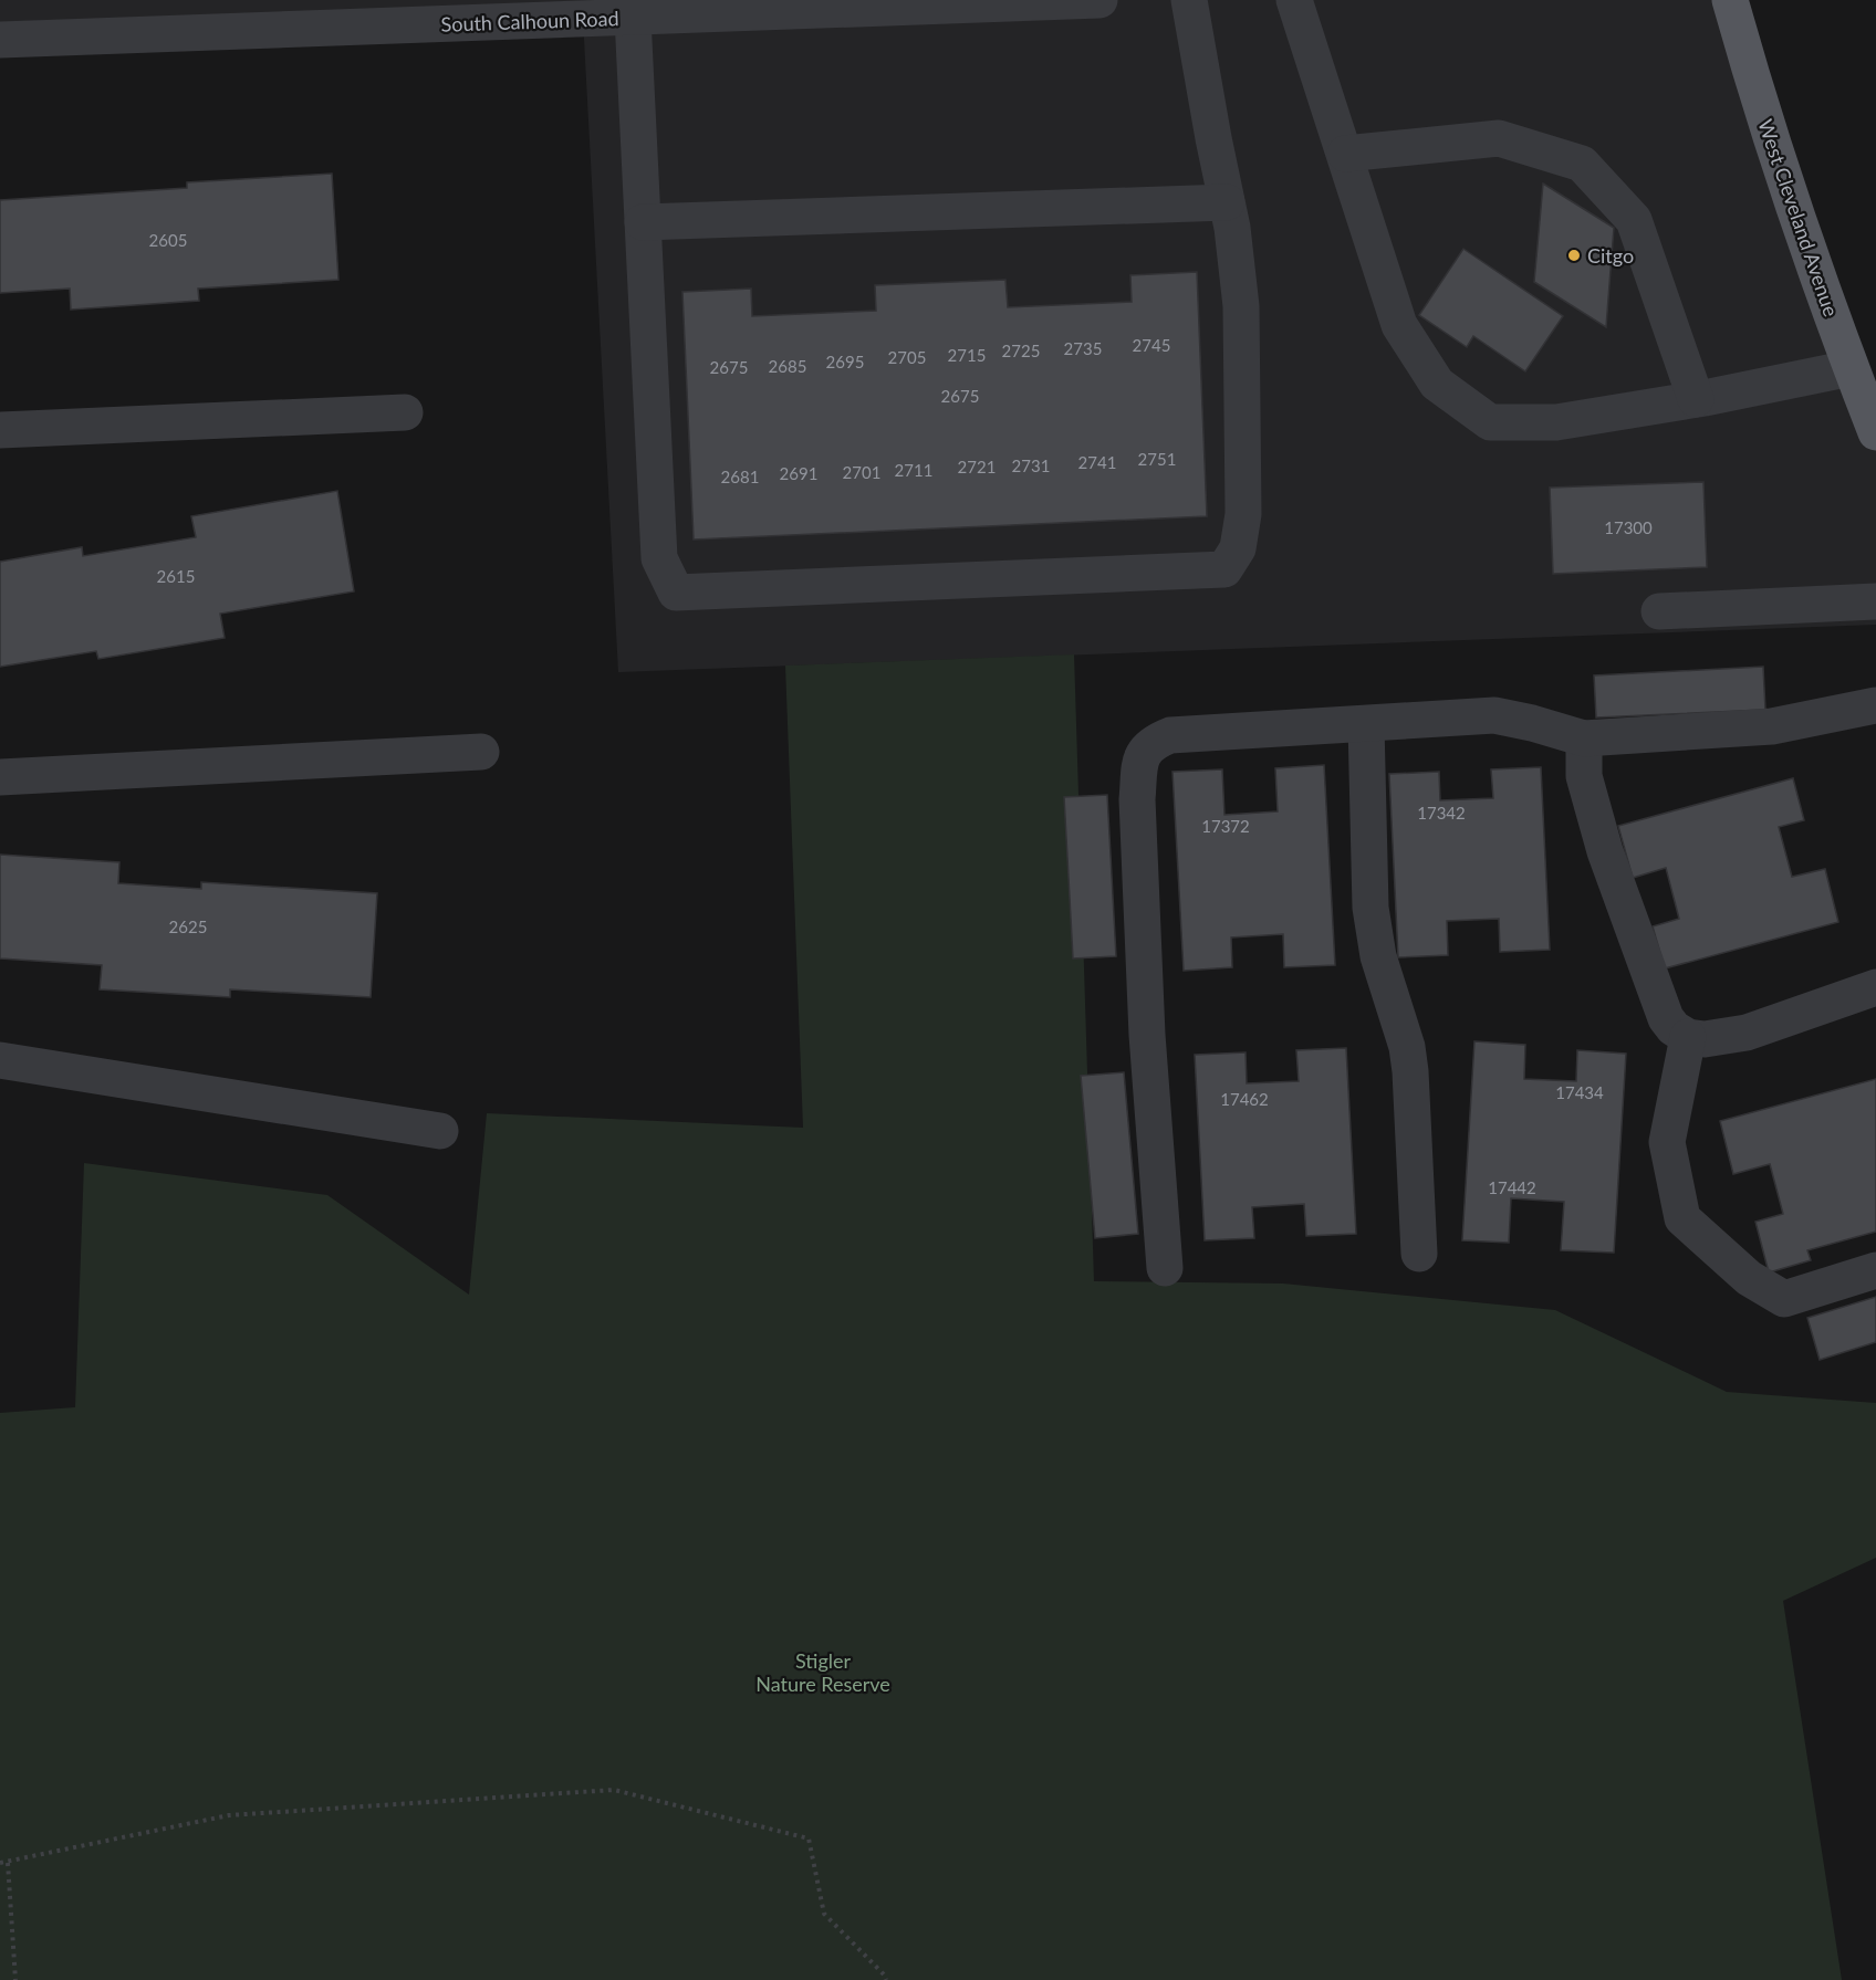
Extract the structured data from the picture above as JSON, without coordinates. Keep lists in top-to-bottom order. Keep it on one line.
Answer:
{"streets":{"main road":["West Cleveland Avenue"],"street":["South Calhoun Road"]},"parks":["Stigler Nature Reserve"],"places":["Citgo"],"house_numbers":["2605","2745","2735","2725","2715","2705","2695","2685","2675","2675","2751","2741","2731","2721","2711","2701","2691","2681","17300","2615","17342","17372","2625","17434","17462","17442"]}
